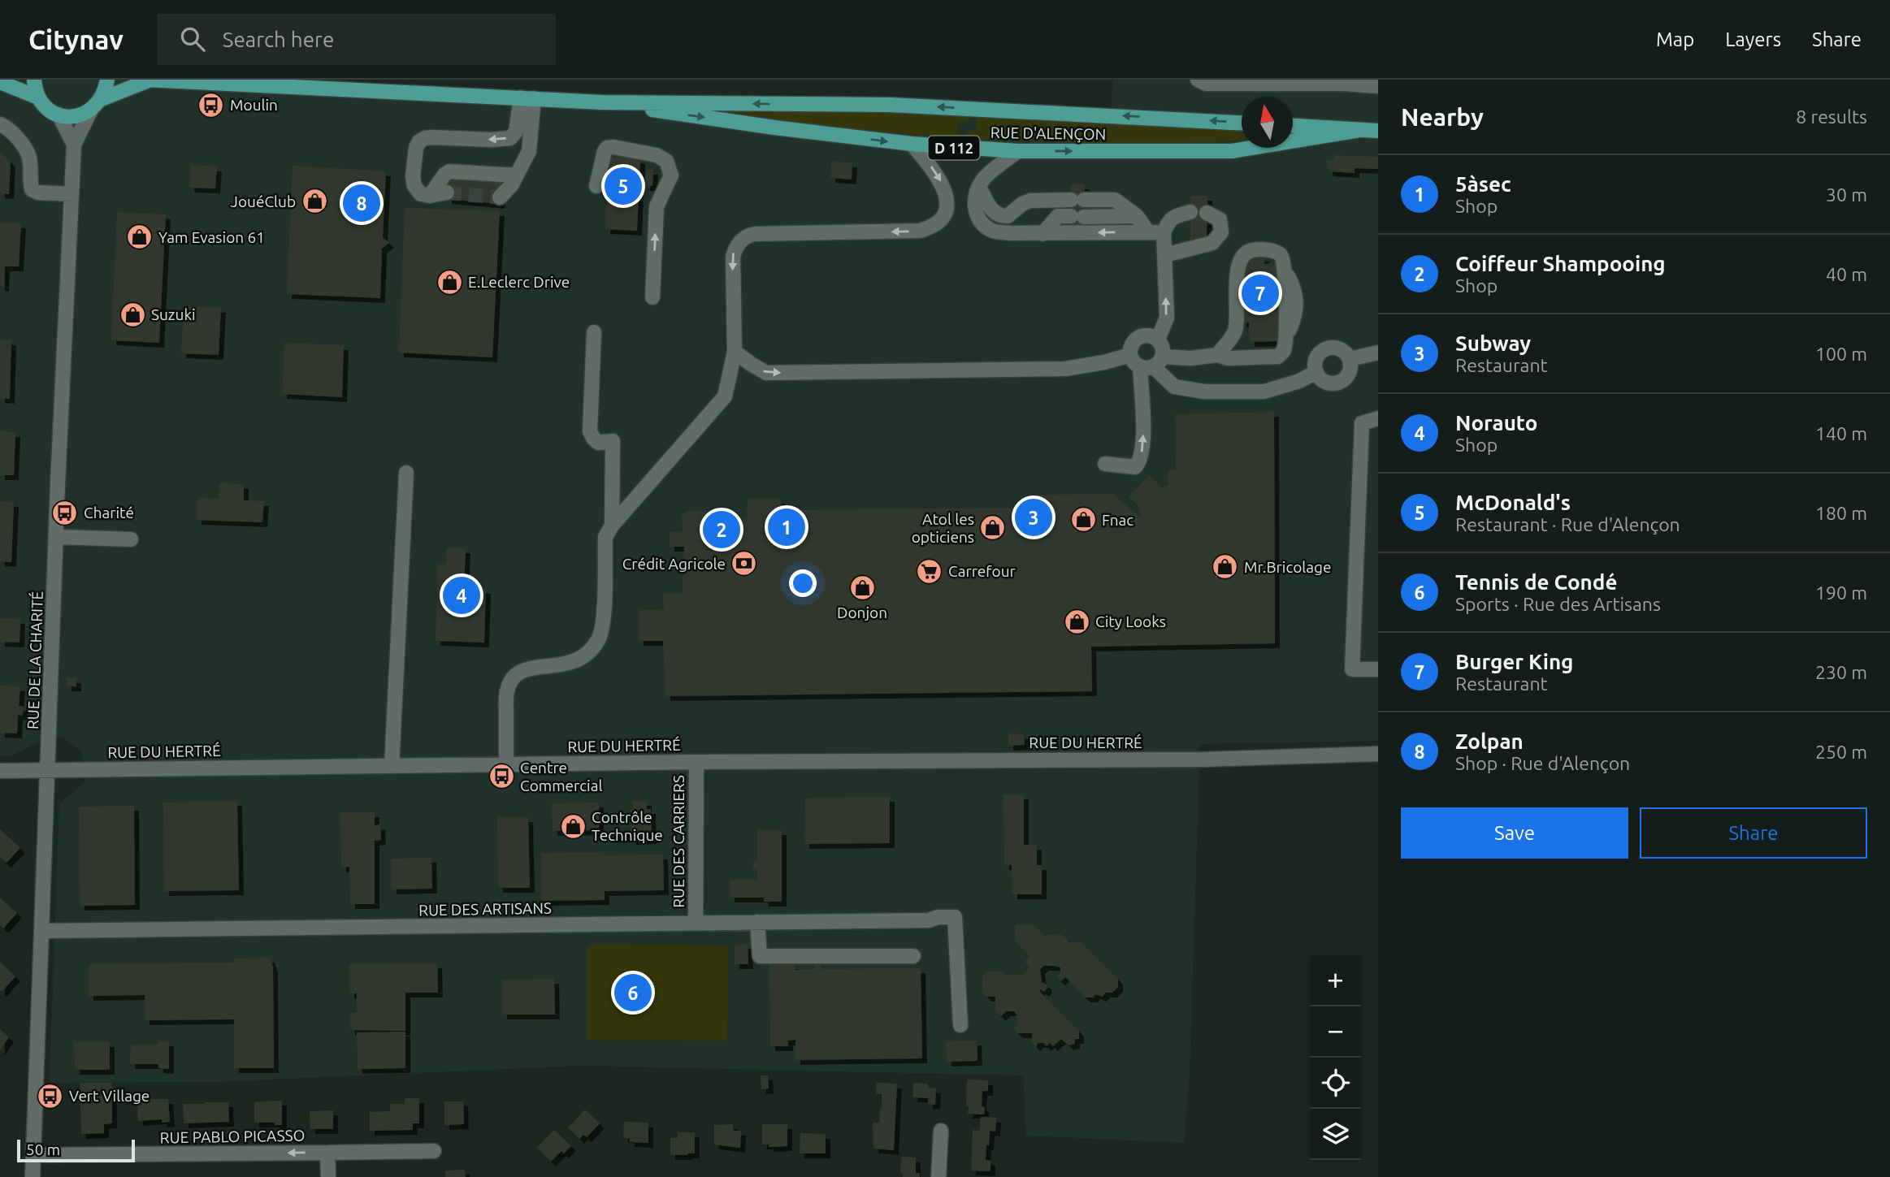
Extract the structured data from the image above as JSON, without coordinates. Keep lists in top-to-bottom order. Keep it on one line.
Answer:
{"streets":{"main road":["RUE D'ALENÇON","D 112"],"street":["RUE DE LA CHARITÉ","RUE DU HERTRÉ","RUE DES CARRIERS","RUE DES ARTISANS","RUE PABLO PICASSO"]},"crossings":[["RUE DE LA CHARITÉ","RUE DU HERTRÉ"],["RUE DE LA CHARITÉ","RUE DES ARTISANS"],["RUE DE LA CHARITÉ","RUE PABLO PICASSO"],["RUE DU HERTRÉ","RUE DES CARRIERS"],["RUE DES CARRIERS","RUE DES ARTISANS"]],"one_way":["RUE PABLO PICASSO"],"places":{"bus stop":["Moulin","Charité","Centre Commercial","Vert Village"],"shop":["JouéClub","Yam Evasion 61","E.Leclerc Drive","Suzuki","Fnac","Atol les opticiens","Mr.Bricolage","Donjon","City Looks","Contrôle Technique"],"bank":["Crédit Agricole"],"supermarket":["Carrefour"]},"scale_bar":"50 m","north":"top","page":{"header":"Citynav","search":"Search here","nav":["Map","Layers","Share"],"heading":["Nearby","8 results"],"list":[{"mark":"1","name":"5àsec","note":"Shop","value":"30 m"},{"mark":"2","name":"Coiffeur Shampooing","note":"Shop","value":"40 m"},{"mark":"3","name":"Subway","note":"Restaurant","value":"100 m"},{"mark":"4","name":"Norauto","note":"Shop","value":"140 m"},{"mark":"5","name":"McDonald's","note":"Restaurant · Rue d'Alençon","value":"180 m"},{"mark":"6","name":"Tennis de Condé","note":"Sports · Rue des Artisans","value":"190 m"},{"mark":"7","name":"Burger King","note":"Restaurant","value":"230 m"},{"mark":"8","name":"Zolpan","note":"Shop · Rue d'Alençon","value":"250 m"}],"pins":["5","8","7","3","1","2","4","6"],"buttons":["Save","Share"],"map_buttons":["+","−"],"scale":"50 m"}}
